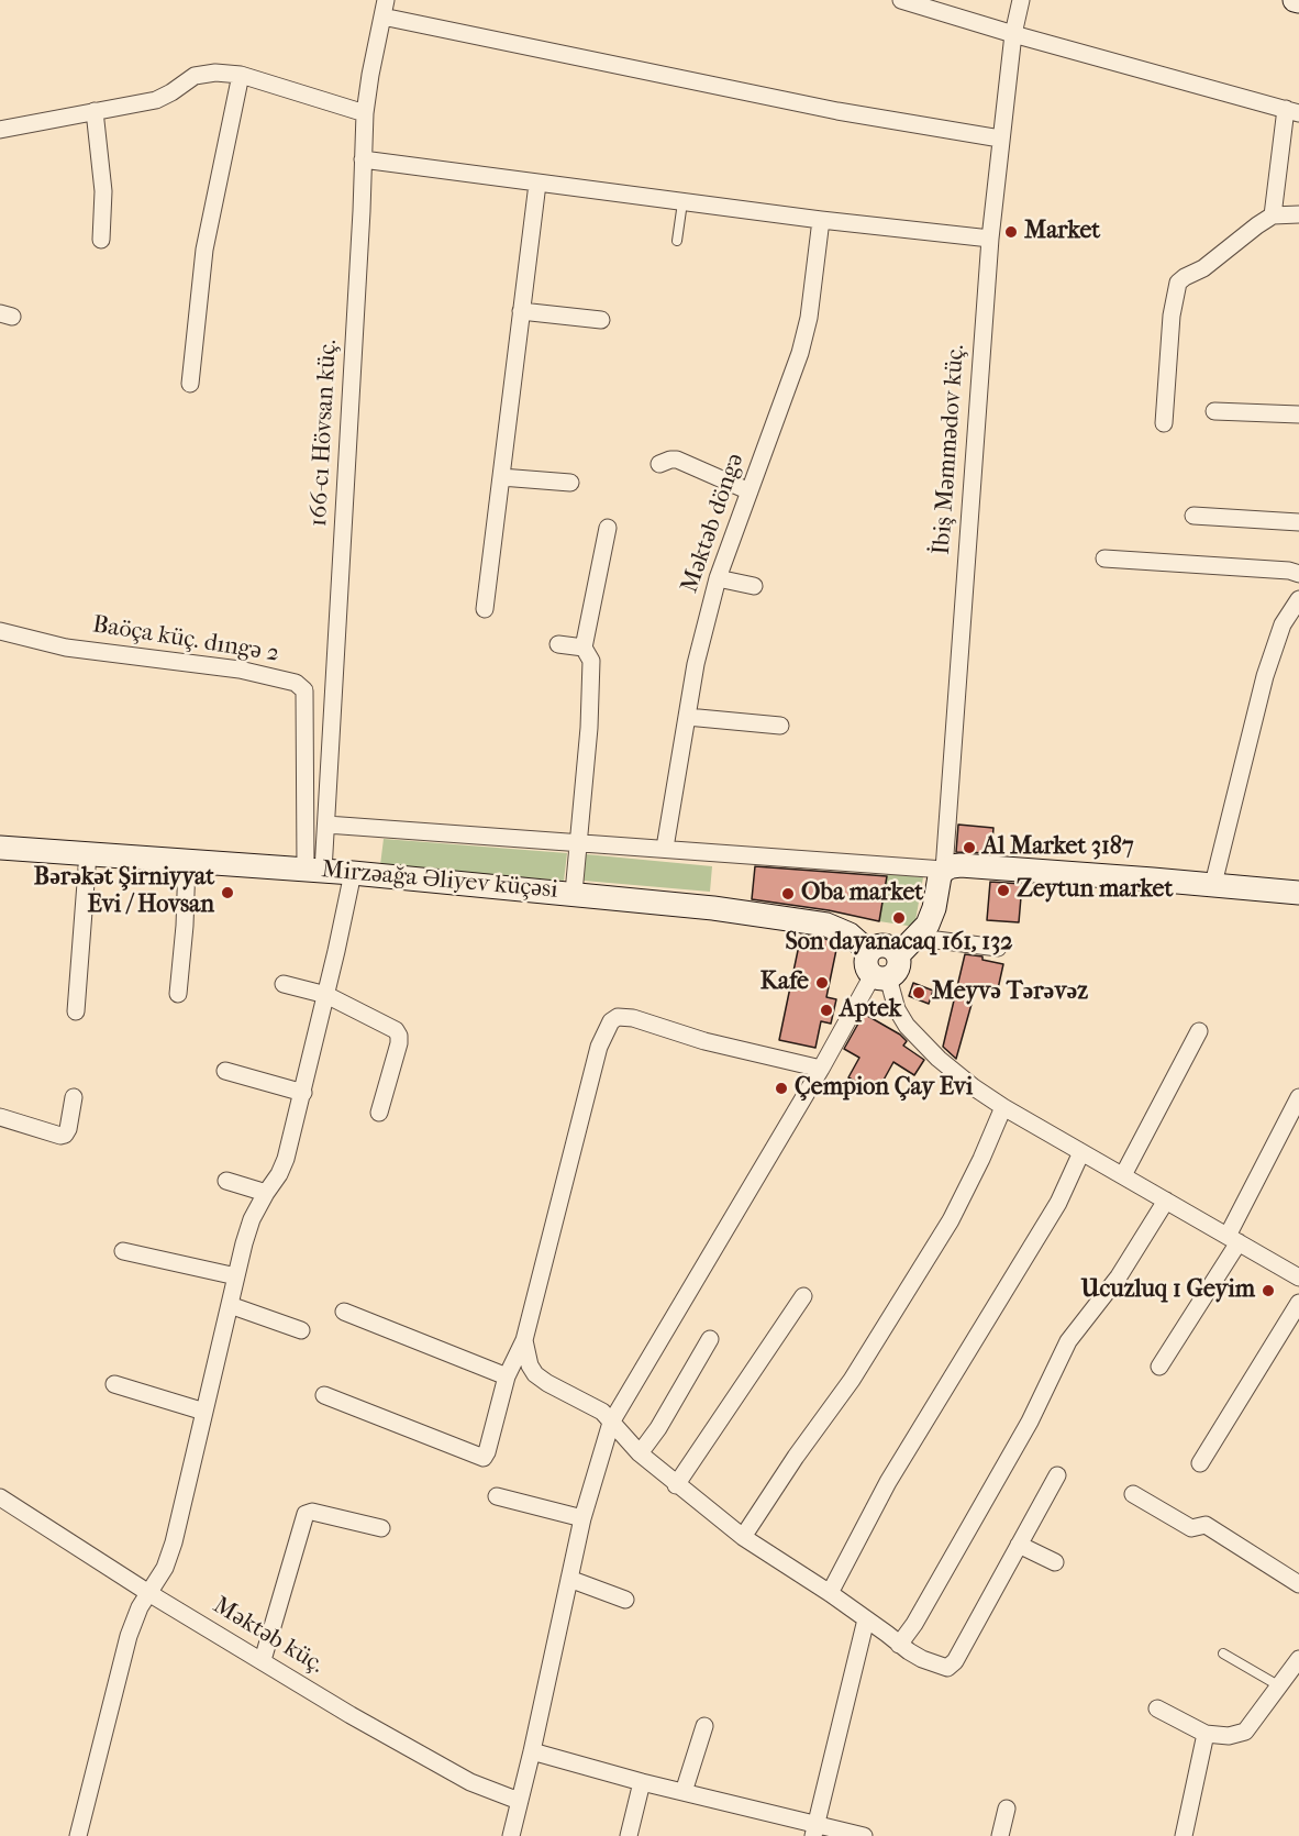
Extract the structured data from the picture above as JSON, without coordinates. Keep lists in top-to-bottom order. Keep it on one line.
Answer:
{"streets":{"street":["166-cı Hövsan küç.","İbiş Məmmədov küç.","Məktəb döngə","Baöça küç. dıngə 2","Mirzəağa Əliyev küçəsi","Məktəb küç."]},"crossings":[["166-cı Hövsan küç.","Baöça küç. dıngə 2"],["166-cı Hövsan küç.","Mirzəağa Əliyev küçəsi"],["Baöça küç. dıngə 2","Mirzəağa Əliyev küçəsi"]],"places":["Market","Al Market 3187","Zeytun market","Bərəkət Şirniyyat Evi / Hovsan","Oba market","Son dayanacaq 161, 132","Kafe","Meyvə Tərəvəz","Aptek","Çempion Çay Evi","Ucuzluq 1 Geyim"]}
